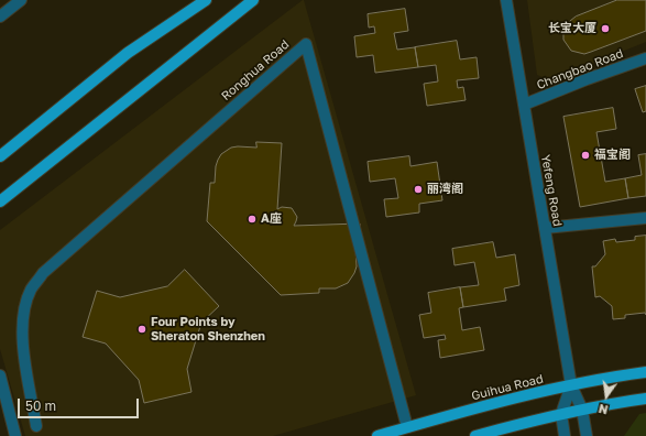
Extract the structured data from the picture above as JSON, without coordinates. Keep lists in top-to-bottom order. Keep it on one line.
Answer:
{"streets":{"main road":["Guihua Road"],"street":["Changbao Road","Ronghua Road","Yefeng Road"]},"crossings":[["Changbao Road","Yefeng Road"],["Ronghua Road","Guihua Road"],["Yefeng Road","Guihua Road"]],"places":["长宝大厦","福宝阁","丽湾阁","A座","Four Points by Sheraton Shenzhen"],"scale_bar":"50 m","north":"bottom"}
